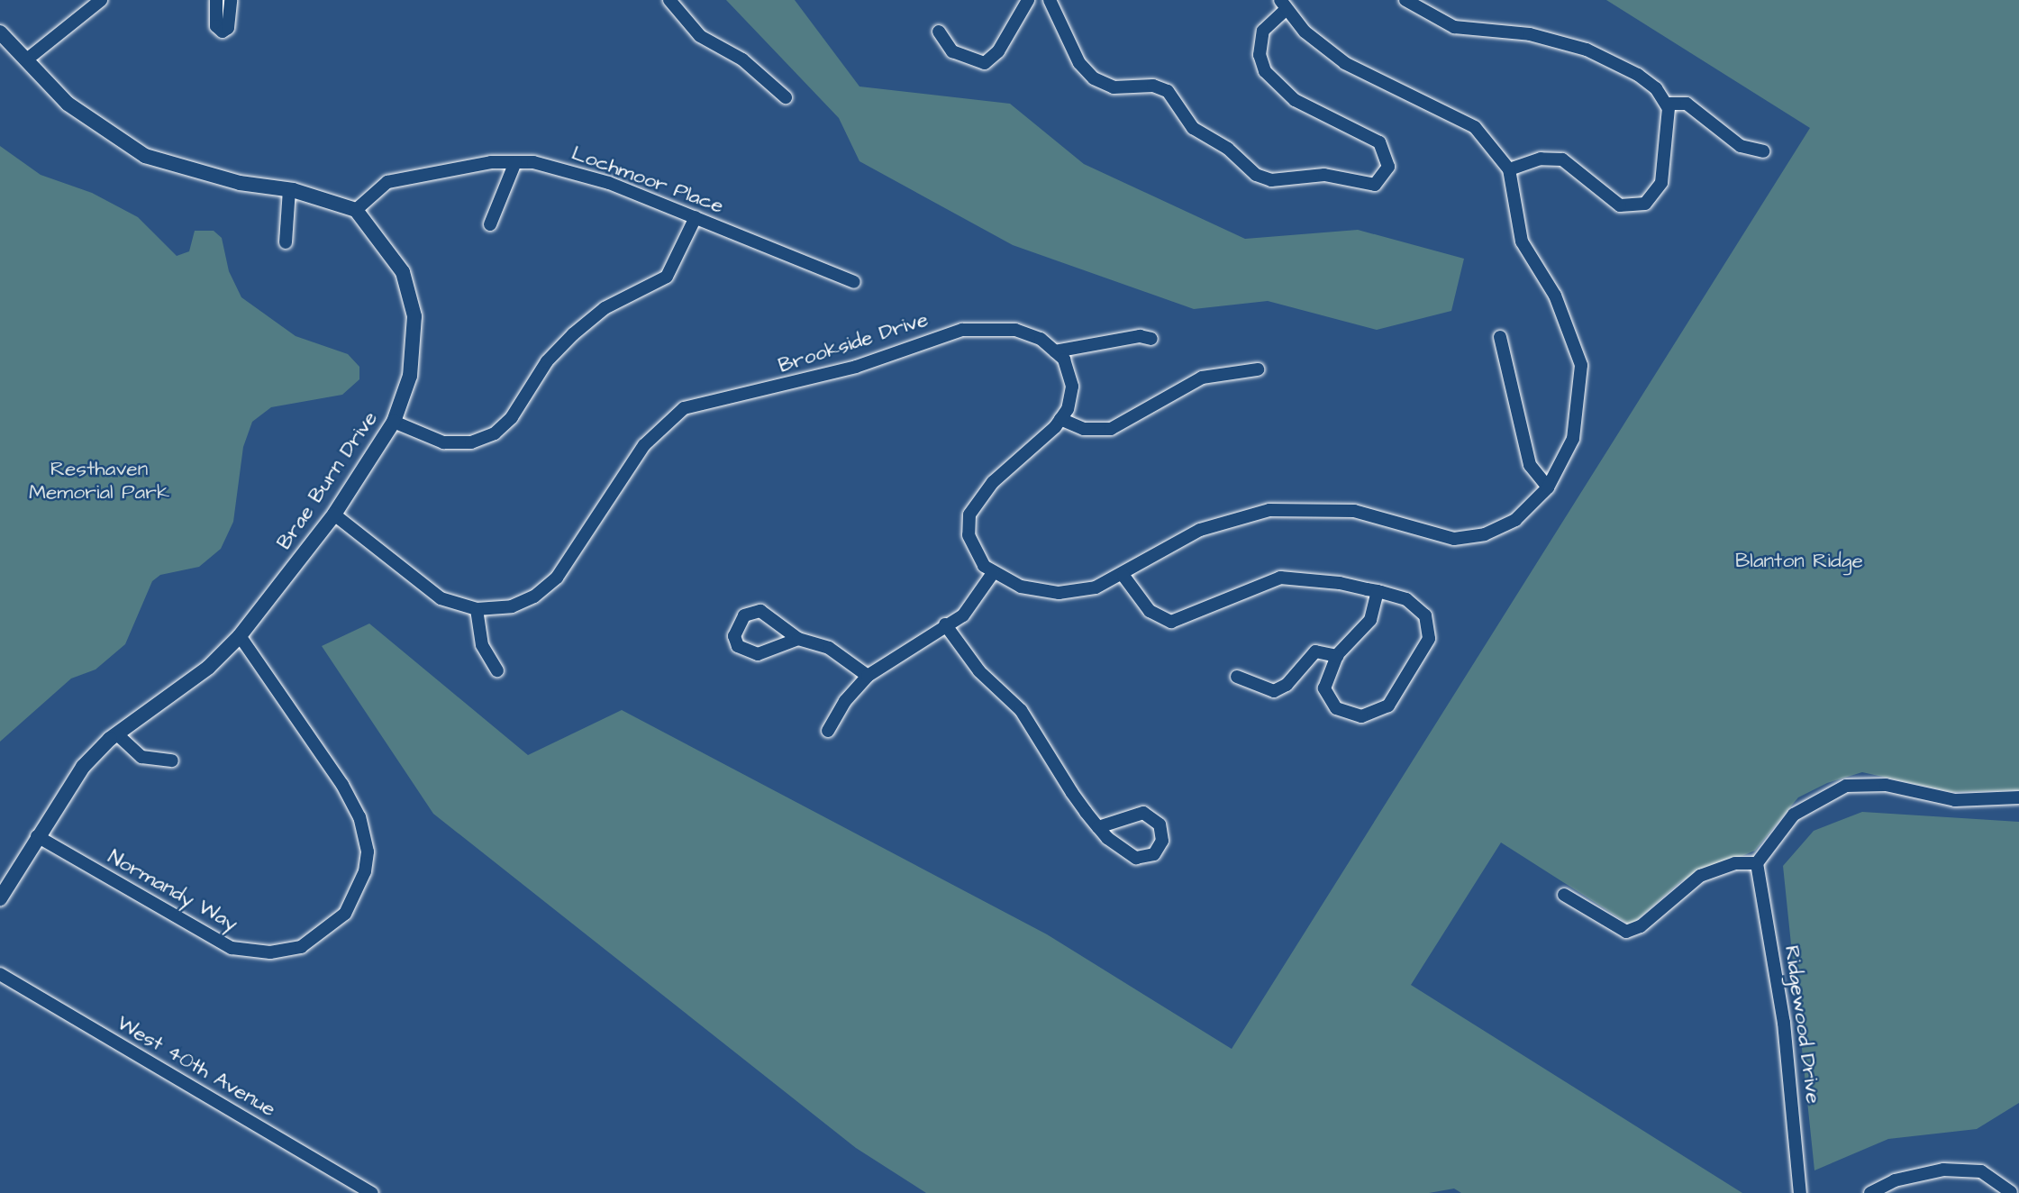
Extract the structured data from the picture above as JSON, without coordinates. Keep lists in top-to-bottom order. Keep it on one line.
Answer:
{"streets":{"street":["Lochmoor Place","Brookside Drive","Brae Burn Drive","Normandy Way","Ridgewood Drive","West 40th Avenue"]},"crossings":[["Lochmoor Place","Brae Burn Drive"],["Brookside Drive","Brae Burn Drive"],["Brae Burn Drive","Normandy Way"]],"parks":["Resthaven Memorial Park","Blanton Ridge"]}
